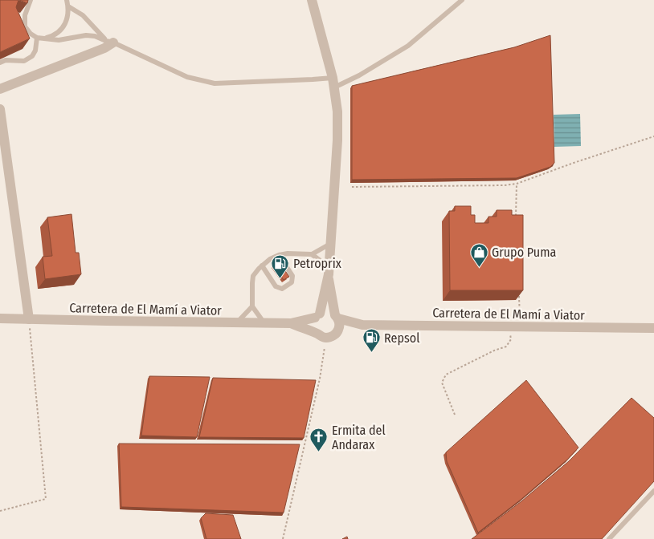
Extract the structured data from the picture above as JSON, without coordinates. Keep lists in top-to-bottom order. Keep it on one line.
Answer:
{"streets":{"street":["Carretera de El Mamí a Viator"]},"places":{"shop":["Grupo Puma"],"fuel station":["Petroprix","Repsol"],"church":["Ermita del Andarax"]}}
